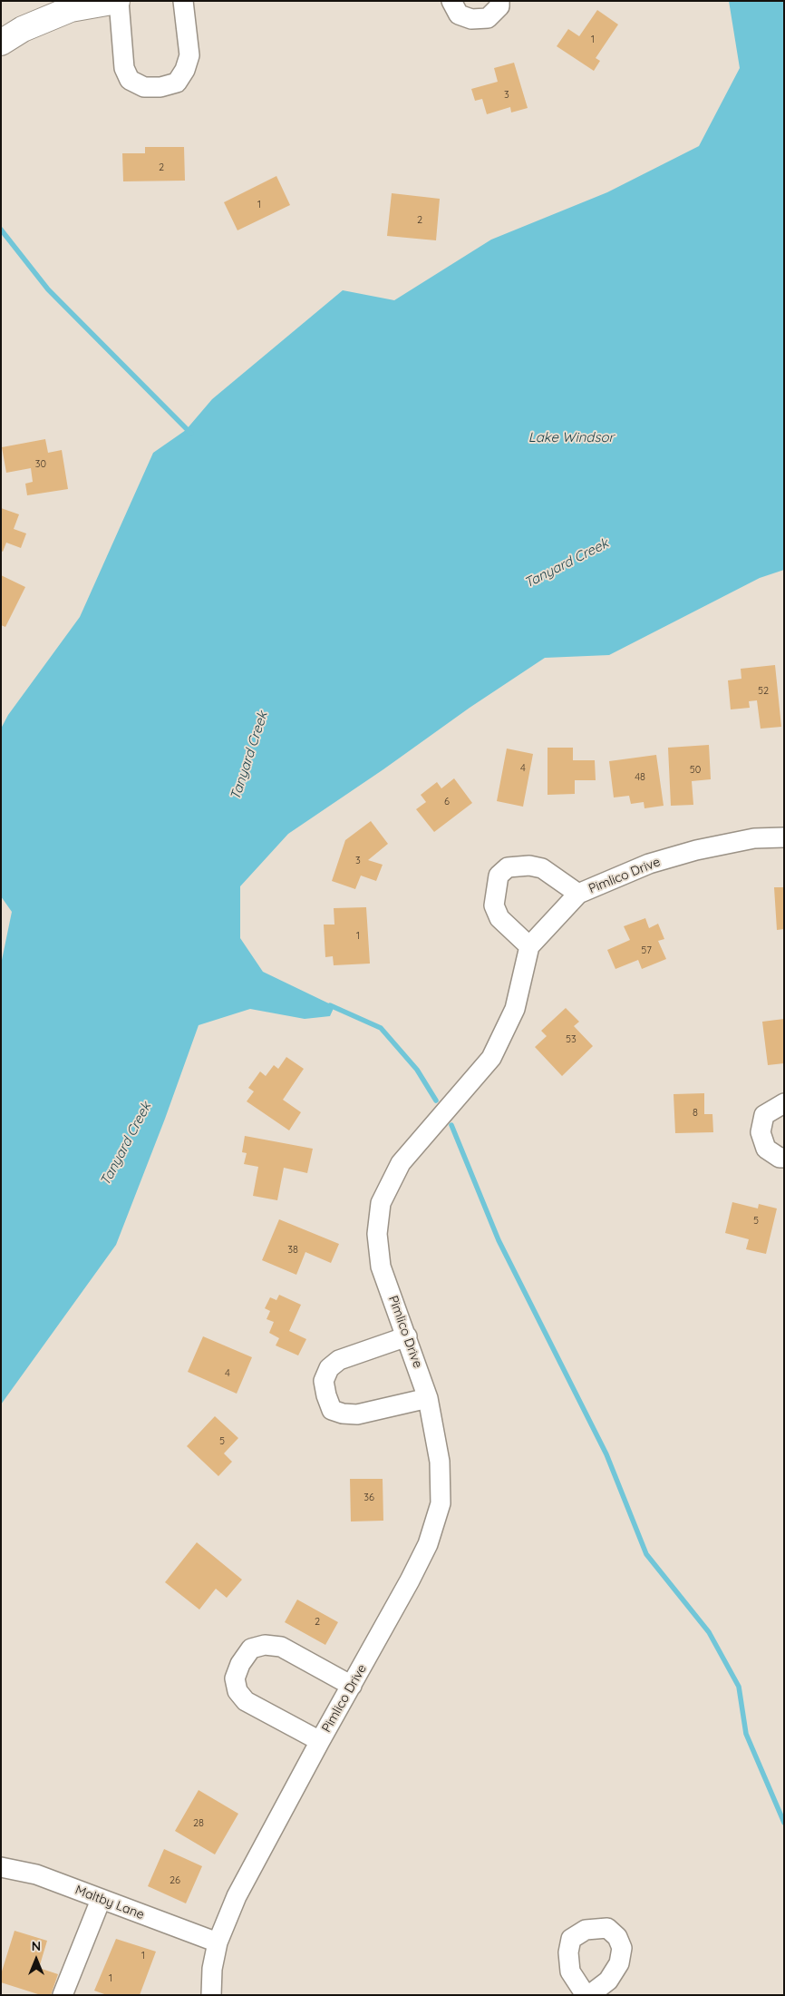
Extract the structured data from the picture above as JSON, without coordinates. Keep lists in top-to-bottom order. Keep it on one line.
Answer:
{"streets":{"street":["Pimlico Drive","Maltby Lane"]},"crossings":[["Pimlico Drive","Maltby Lane"]],"water":["Lake Windsor","Tanyard Creek"],"house_numbers":["1","3","2","1","2","30","52","4","50","48","6","3","1","57","53","8","5","38","4","5","36","2","28","26","1","1"],"north":"top"}
